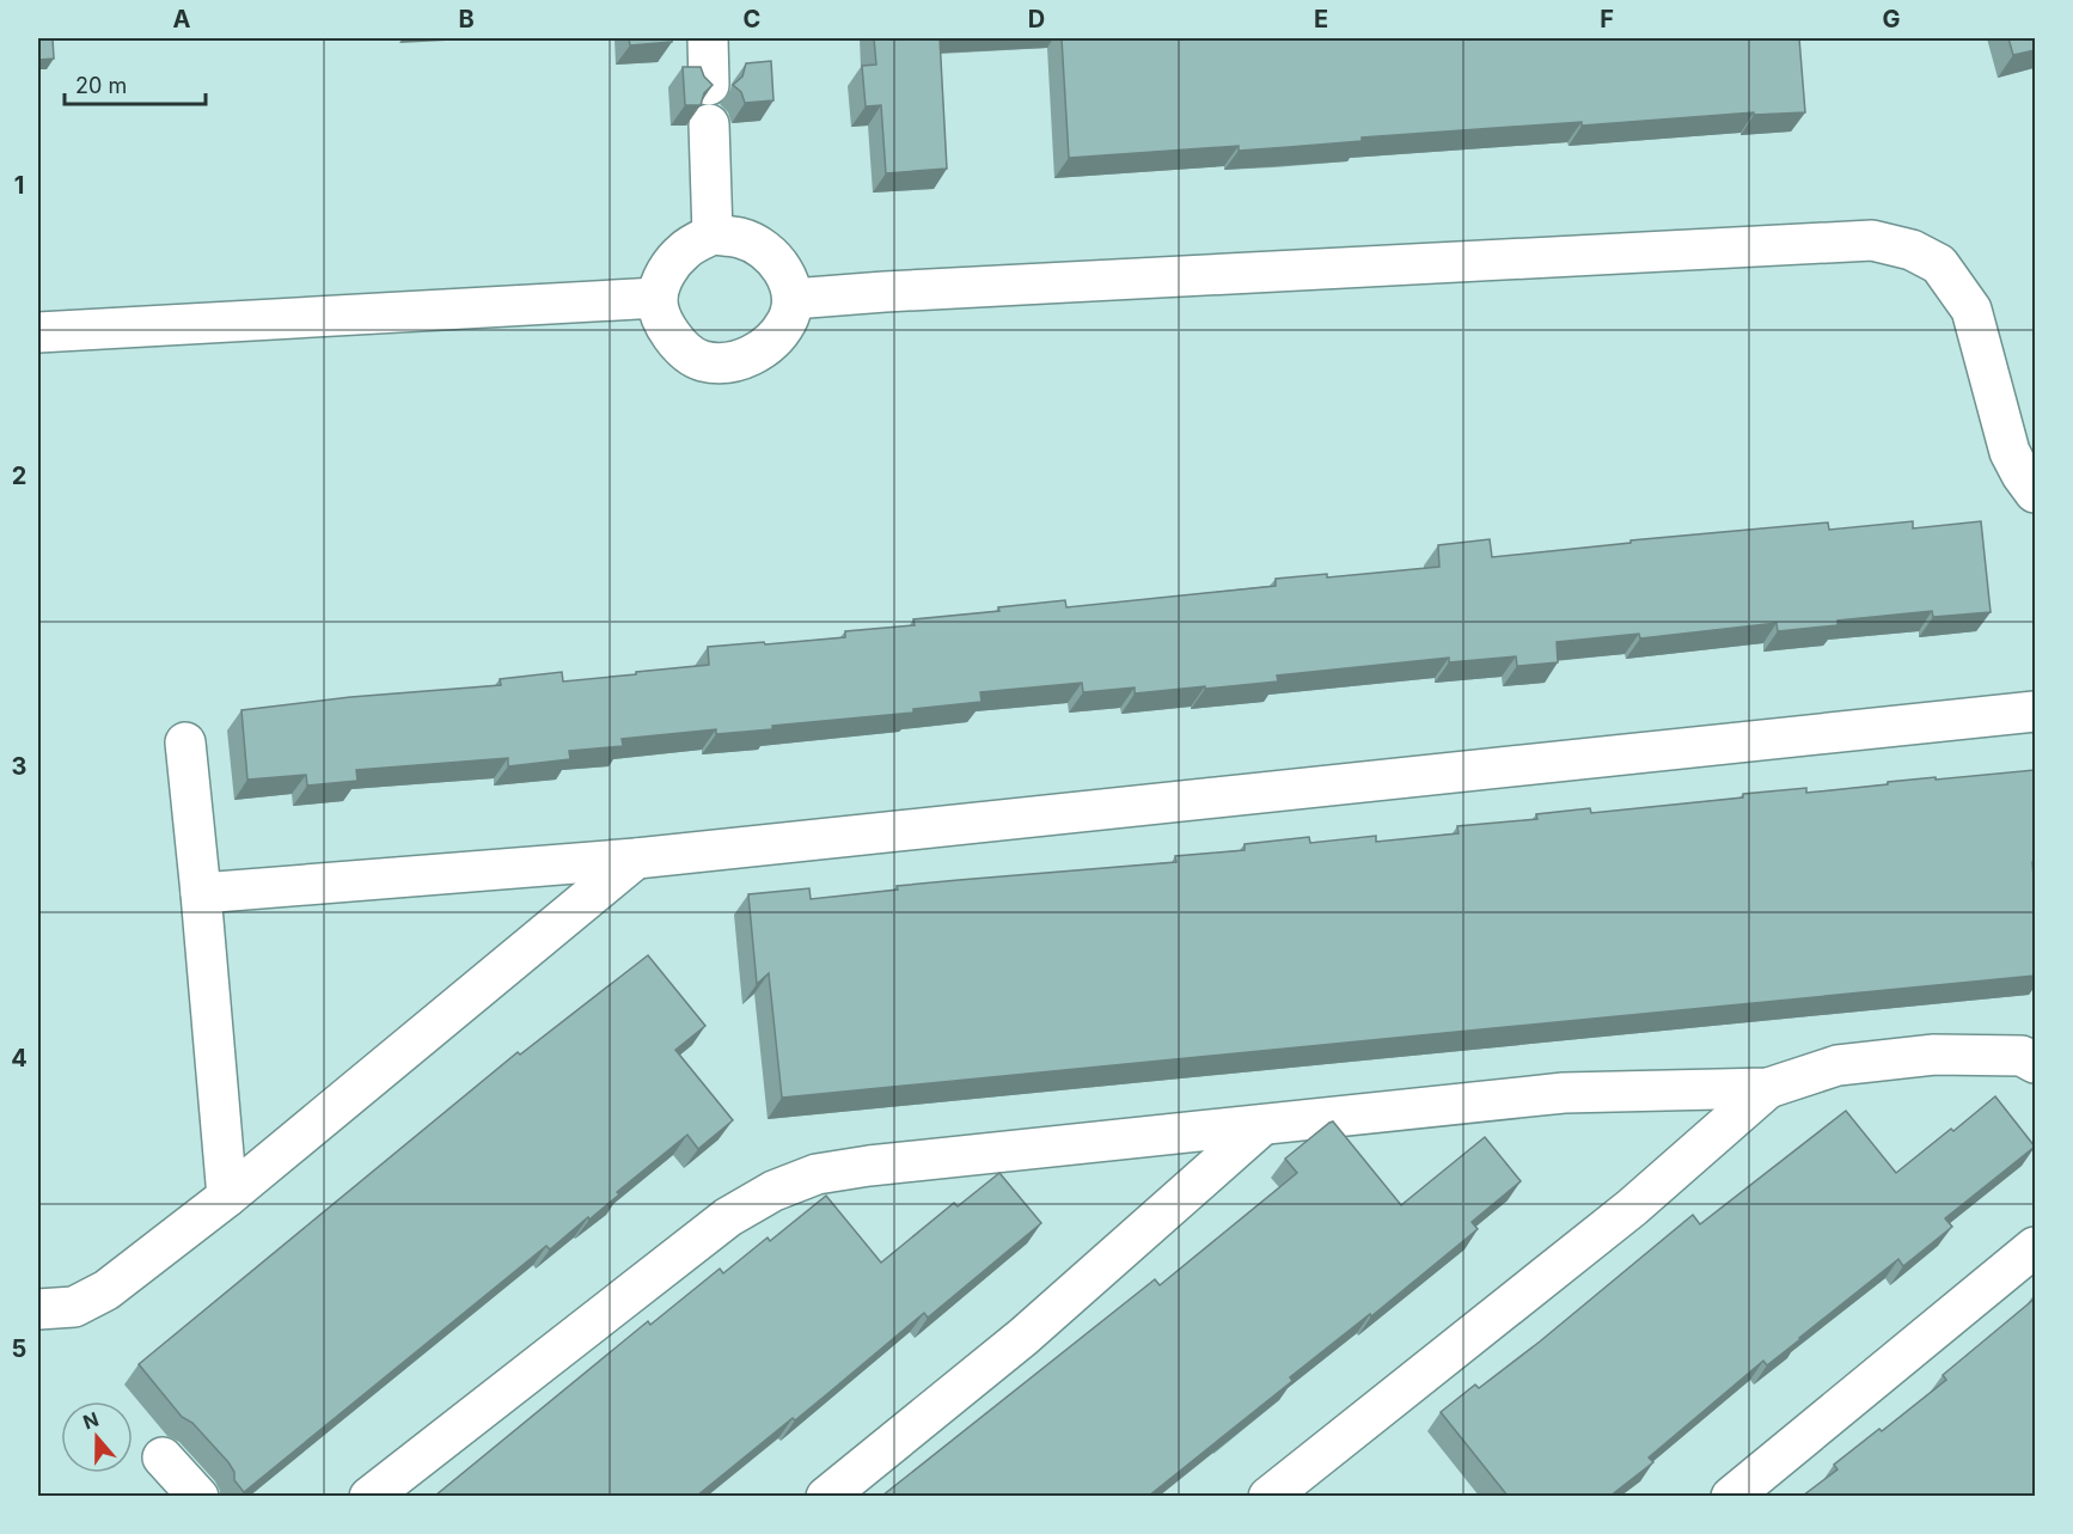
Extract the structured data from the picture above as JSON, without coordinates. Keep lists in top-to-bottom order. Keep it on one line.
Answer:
{"scale_bar":"20 m","north":"top","grid":{"columns":["A","B","C","D","E","F","G"],"rows":["1","2","3","4","5"]}}
